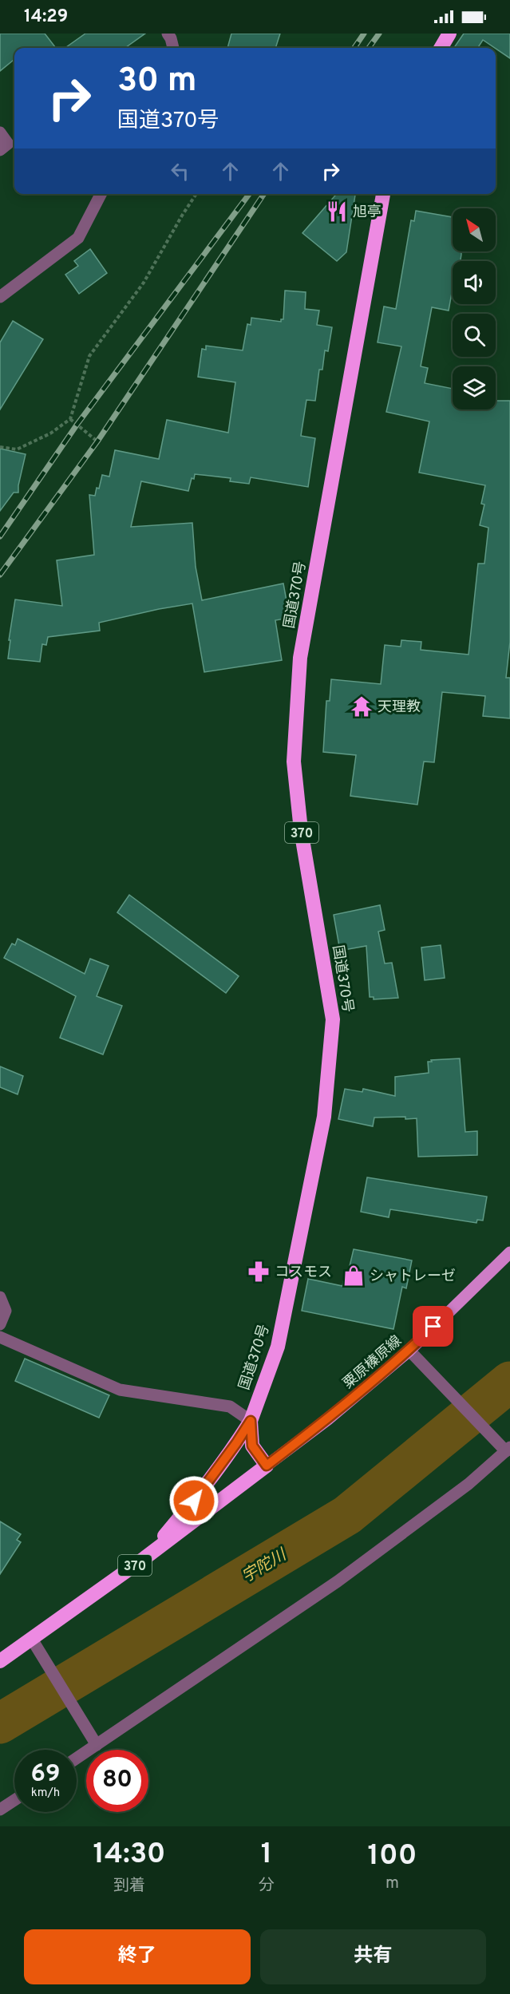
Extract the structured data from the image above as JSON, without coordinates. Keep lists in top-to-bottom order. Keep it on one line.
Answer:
{"streets":{"highway":["国道370号","370"],"main road":["粟原榛原線"]},"crossings":[["国道370号","370"],["国道370号","粟原榛原線"],["370","粟原榛原線"]],"water":["宇陀川"],"places":{"restaurant":["旭亭"],"temple":["天理教"],"pharmacy":["コスモス"],"shop":["シャトレーゼ"]},"north":"top left","page":{"status":"14:29","turn":["30 m","国道370号"],"speed":"69 km/h","limit":"80","eta":["14:30","到着","1","分","100","m"],"buttons":["終了","共有"]}}
